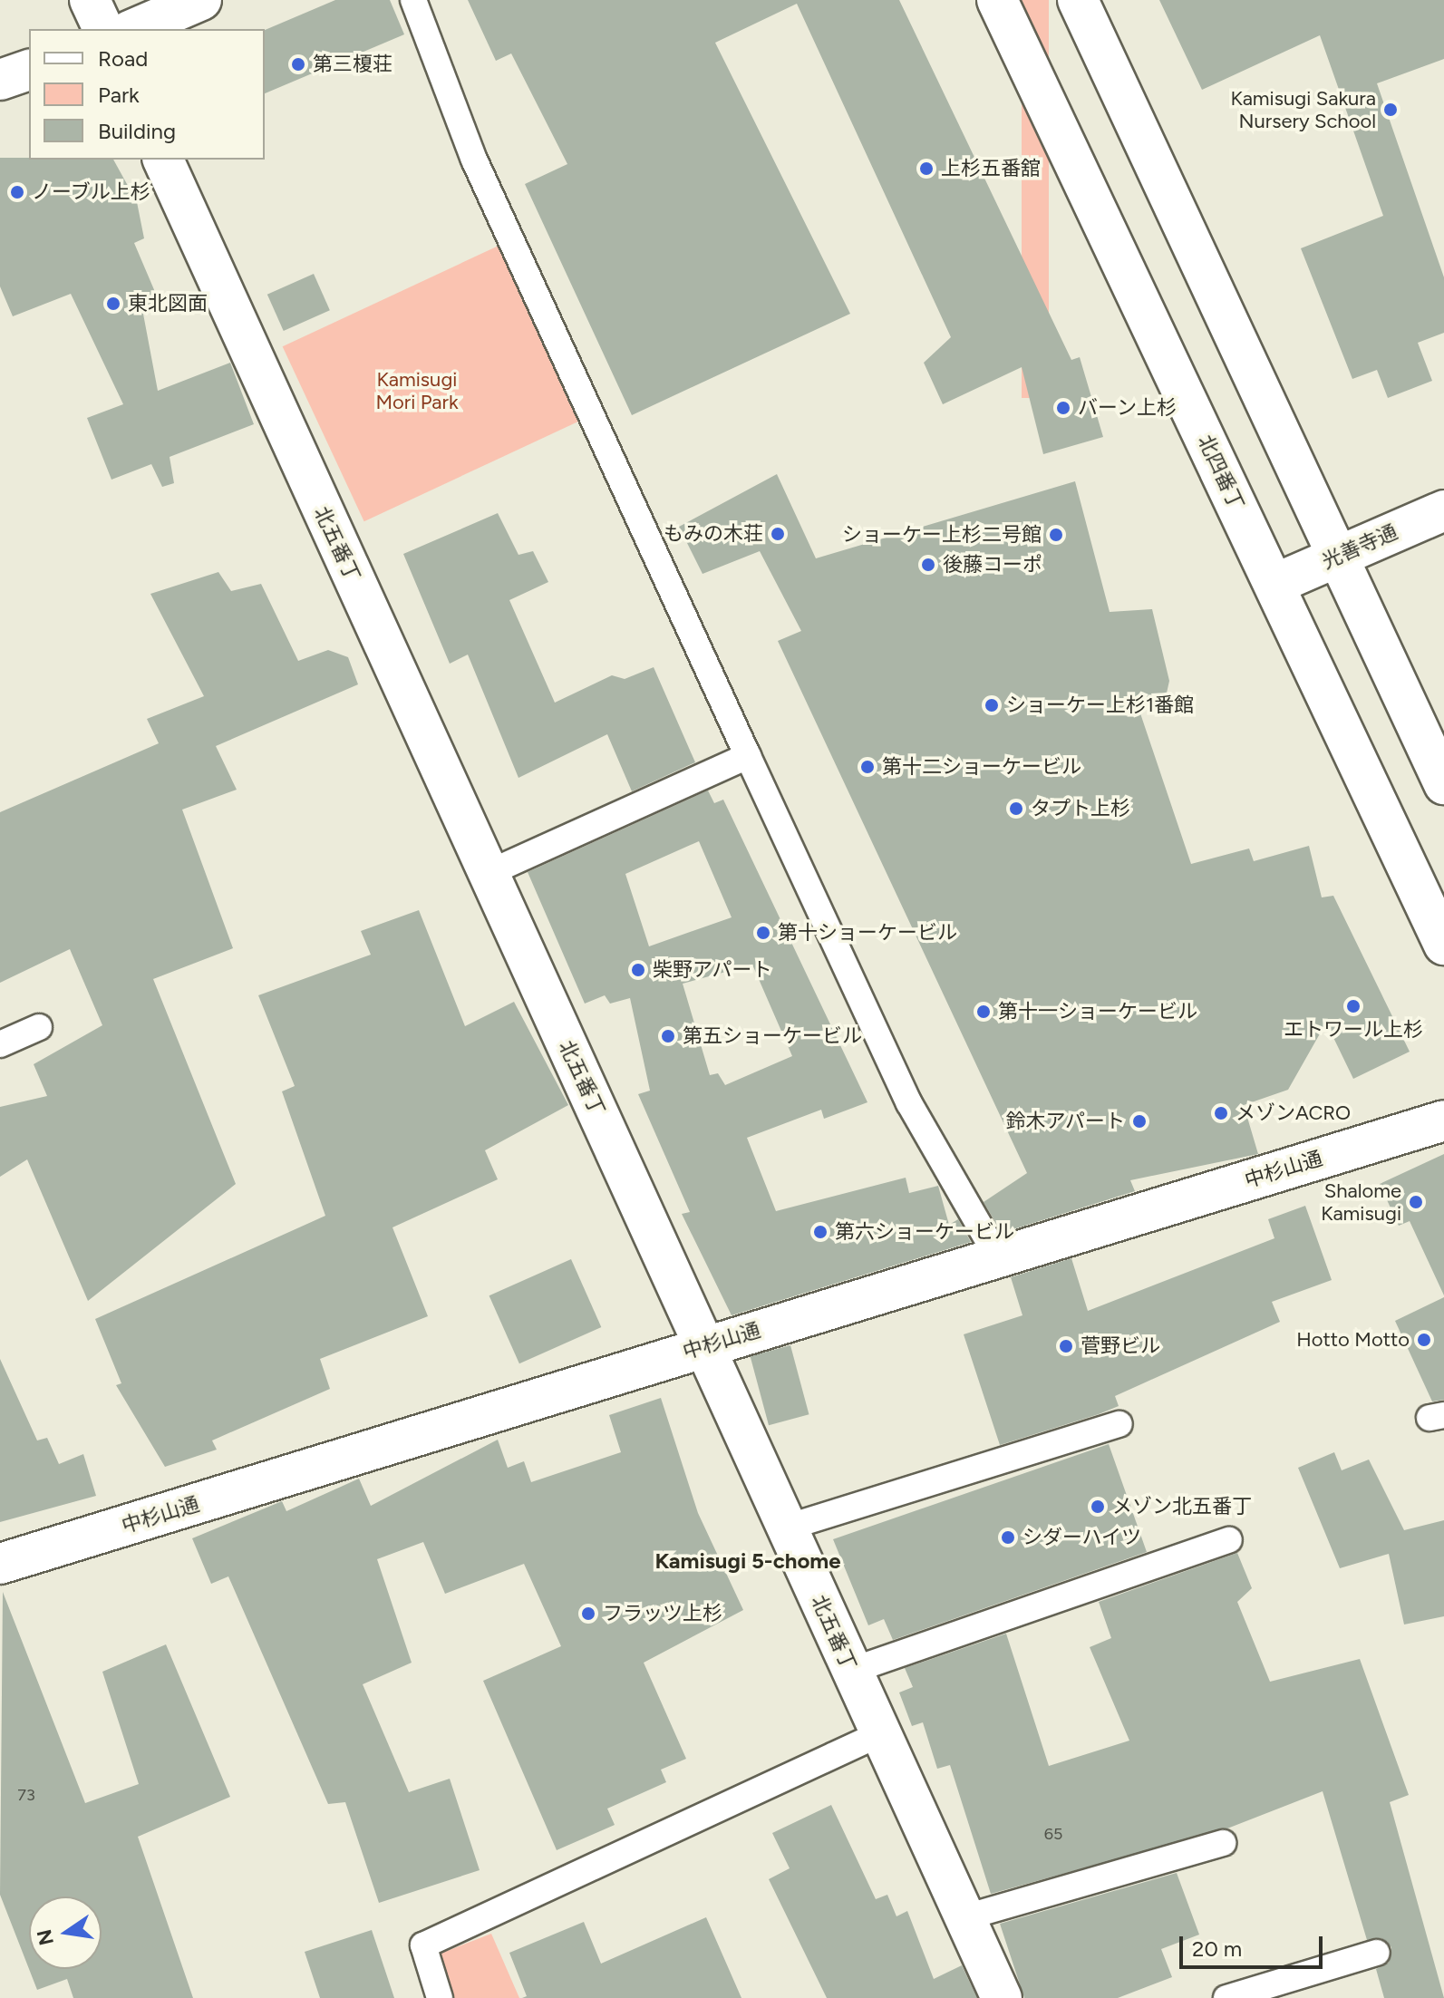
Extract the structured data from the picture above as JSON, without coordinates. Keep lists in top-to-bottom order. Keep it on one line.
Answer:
{"streets":{"street":["北四番丁","北五番丁","光善寺通","中杉山通"]},"crossings":[["北四番丁","光善寺通"],["北五番丁","中杉山通"]],"districts":["Kamisugi 5-chome"],"parks":["Kamisugi Mori Park"],"places":["第三榎荘","Kamisugi Sakura Nursery School","上杉五番舘","ノーブル上杉","東北図面","バーン上杉","もみの木荘","ショーケー上杉二号館","後藤コーポ","ショーケー上杉1番館","第十二ショーケービル","タプト上杉","第十ショーケービル","柴野アパート","エトワール上杉","第十一ショーケービル","第五ショーケービル","メゾンACRO","鈴木アパート","Shalome Kamisugi","第六ショーケービル","Hotto Motto","菅野ビル","メゾン北五番丁","シダーハイツ","フラッツ上杉"],"house_numbers":["73","65"],"legend":["Road","Park","Building"],"scale_bar":"20 m","north":"left"}
